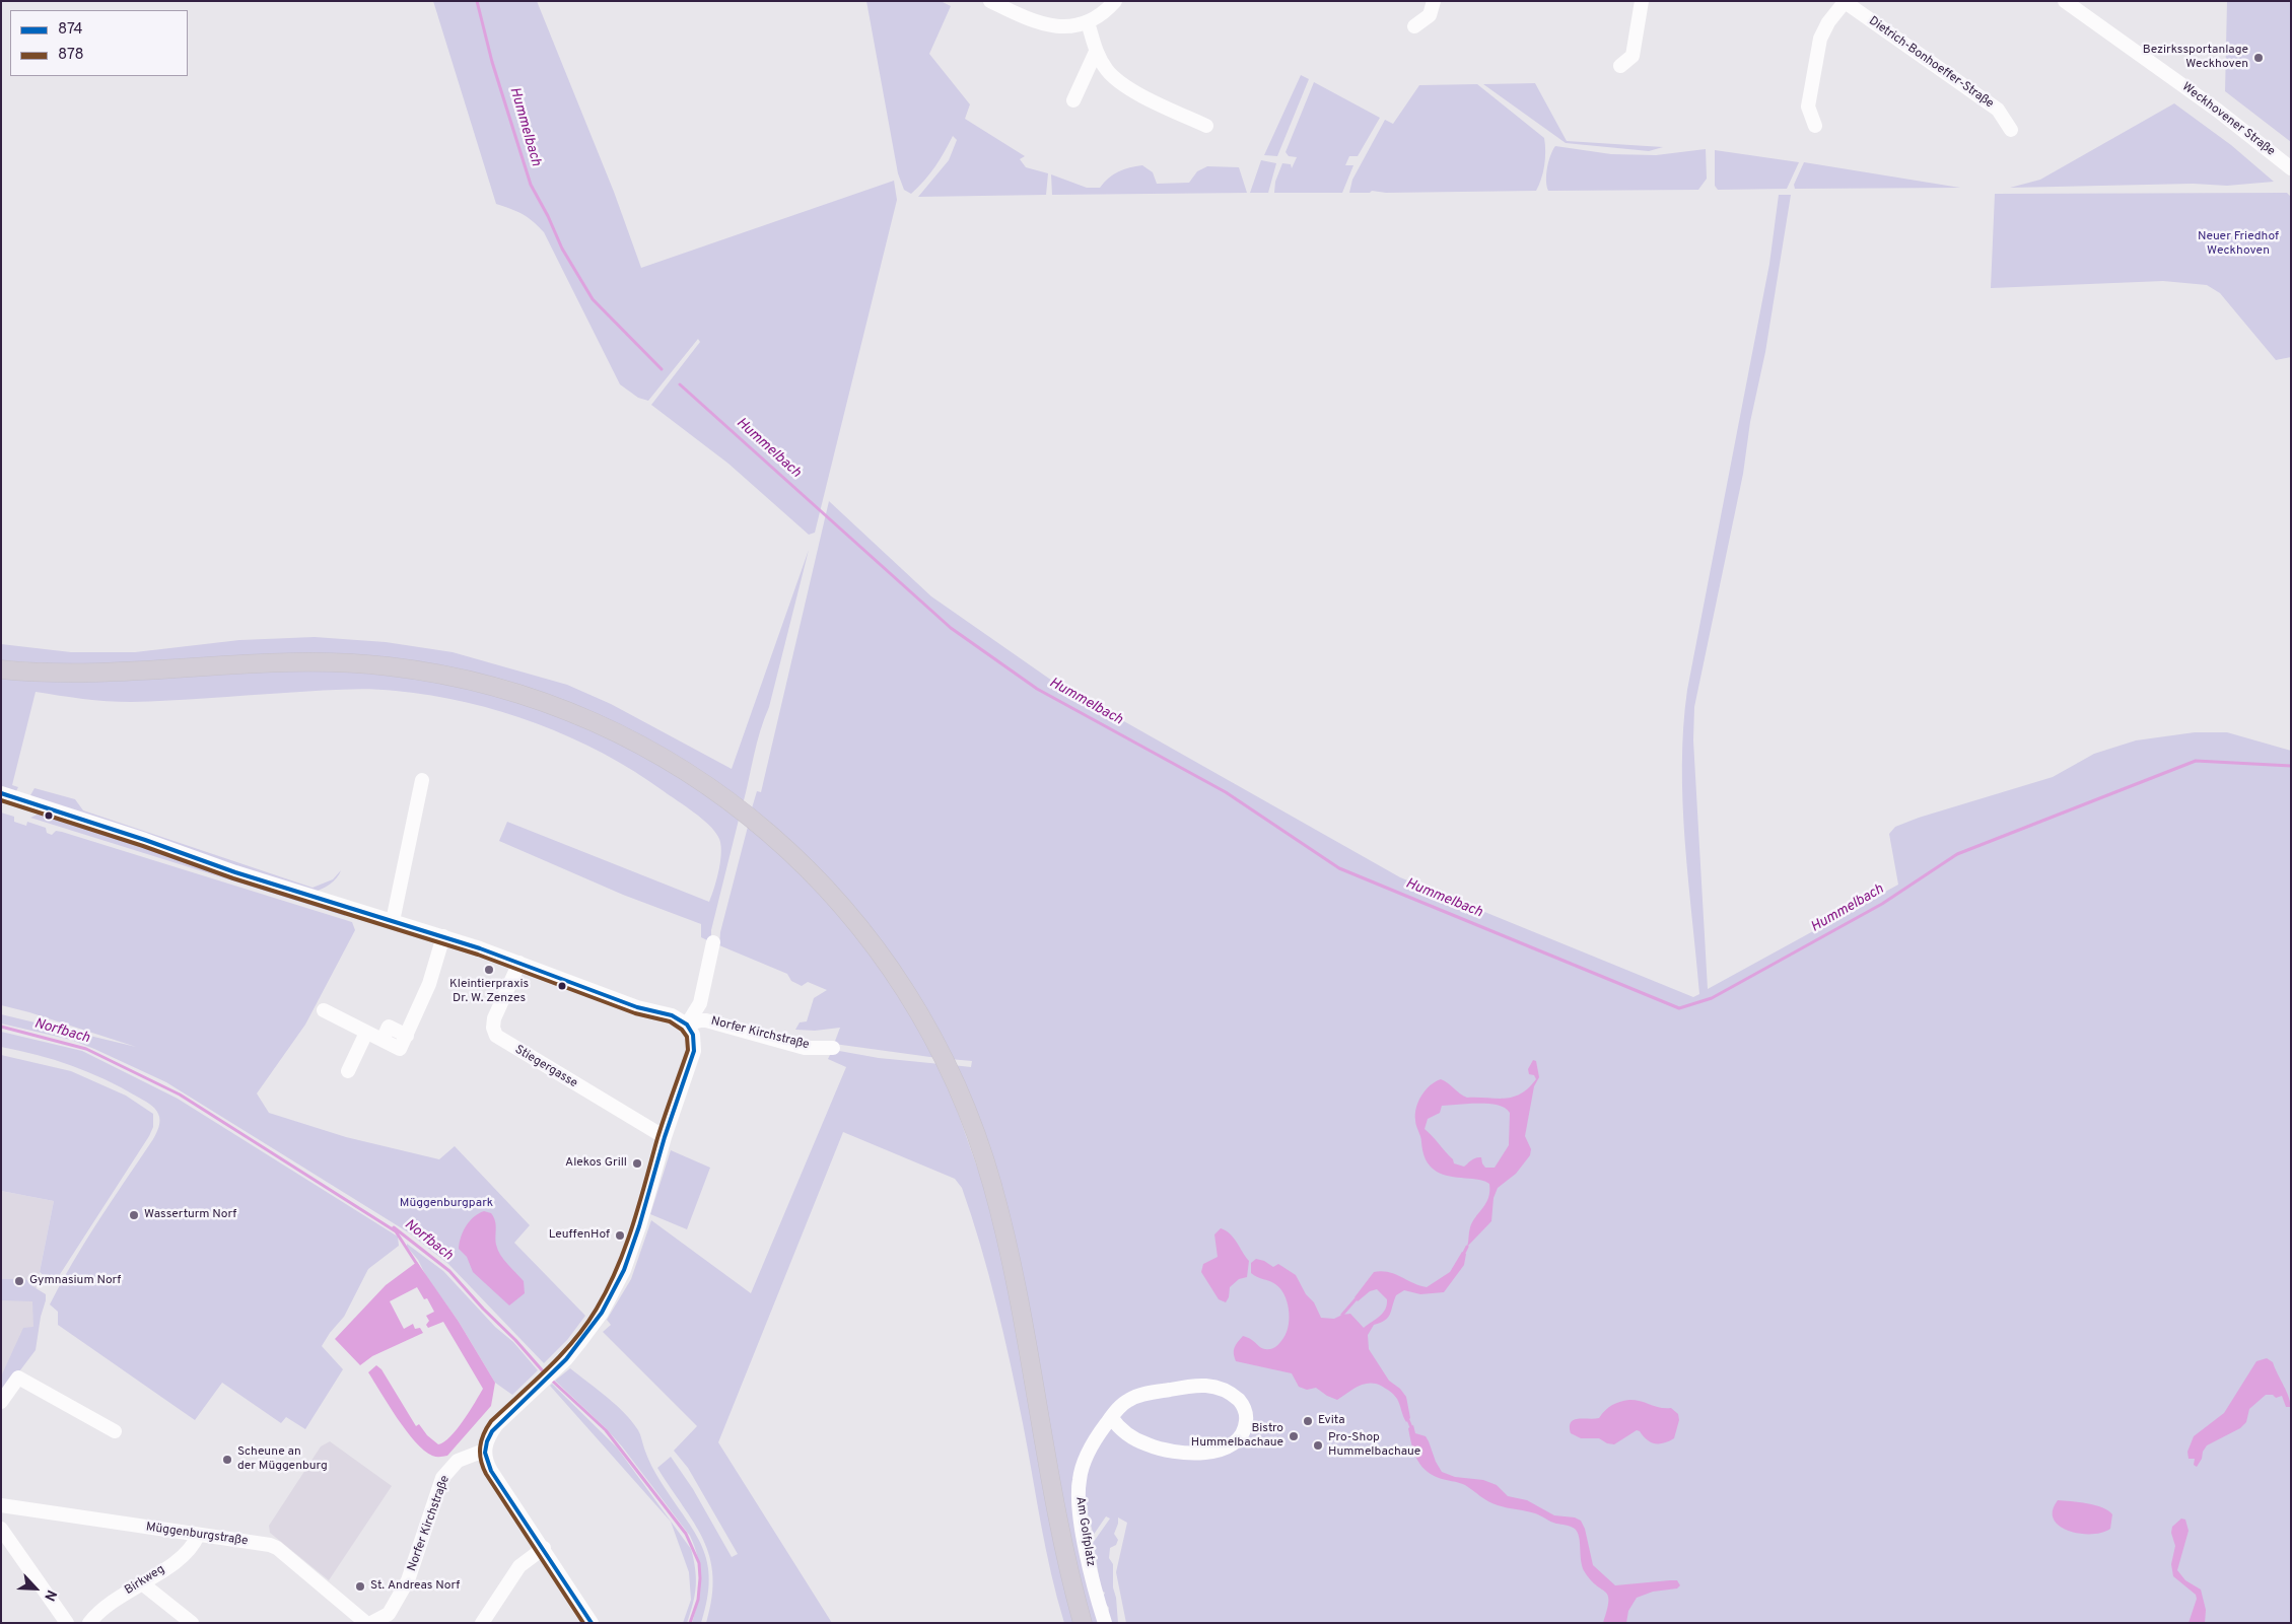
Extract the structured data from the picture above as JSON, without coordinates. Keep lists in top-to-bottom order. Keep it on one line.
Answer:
{"streets":{"street":["Dietrich-Bonhoeffer-Straße","Weckhovener Straße","Norfer Kirchstraße","Stiegergasse","Am Golfplatz","Müggenburgstraße","Birkweg"]},"crossings":[["Norfer Kirchstraße","Stiegergasse"],["Müggenburgstraße","Birkweg"]],"water":["Hummelbach","Norfbach"],"parks":["Neuer Friedhof Weckhoven","Müggenburgpark"],"places":["Bezirkssportanlage Weckhoven","Kleintierpraxis Dr. W. Zenzes","Alekos Grill","Wasserturm Norf","LeuffenHof","Gymnasium Norf","Evita","Bistro Hummelbachaue","Pro-Shop Hummelbachaue","Scheune an der Müggenburg","St. Andreas Norf"],"lines":["transit line 874","transit line 878"],"legend":["874","878"],"north":"bottom right"}
